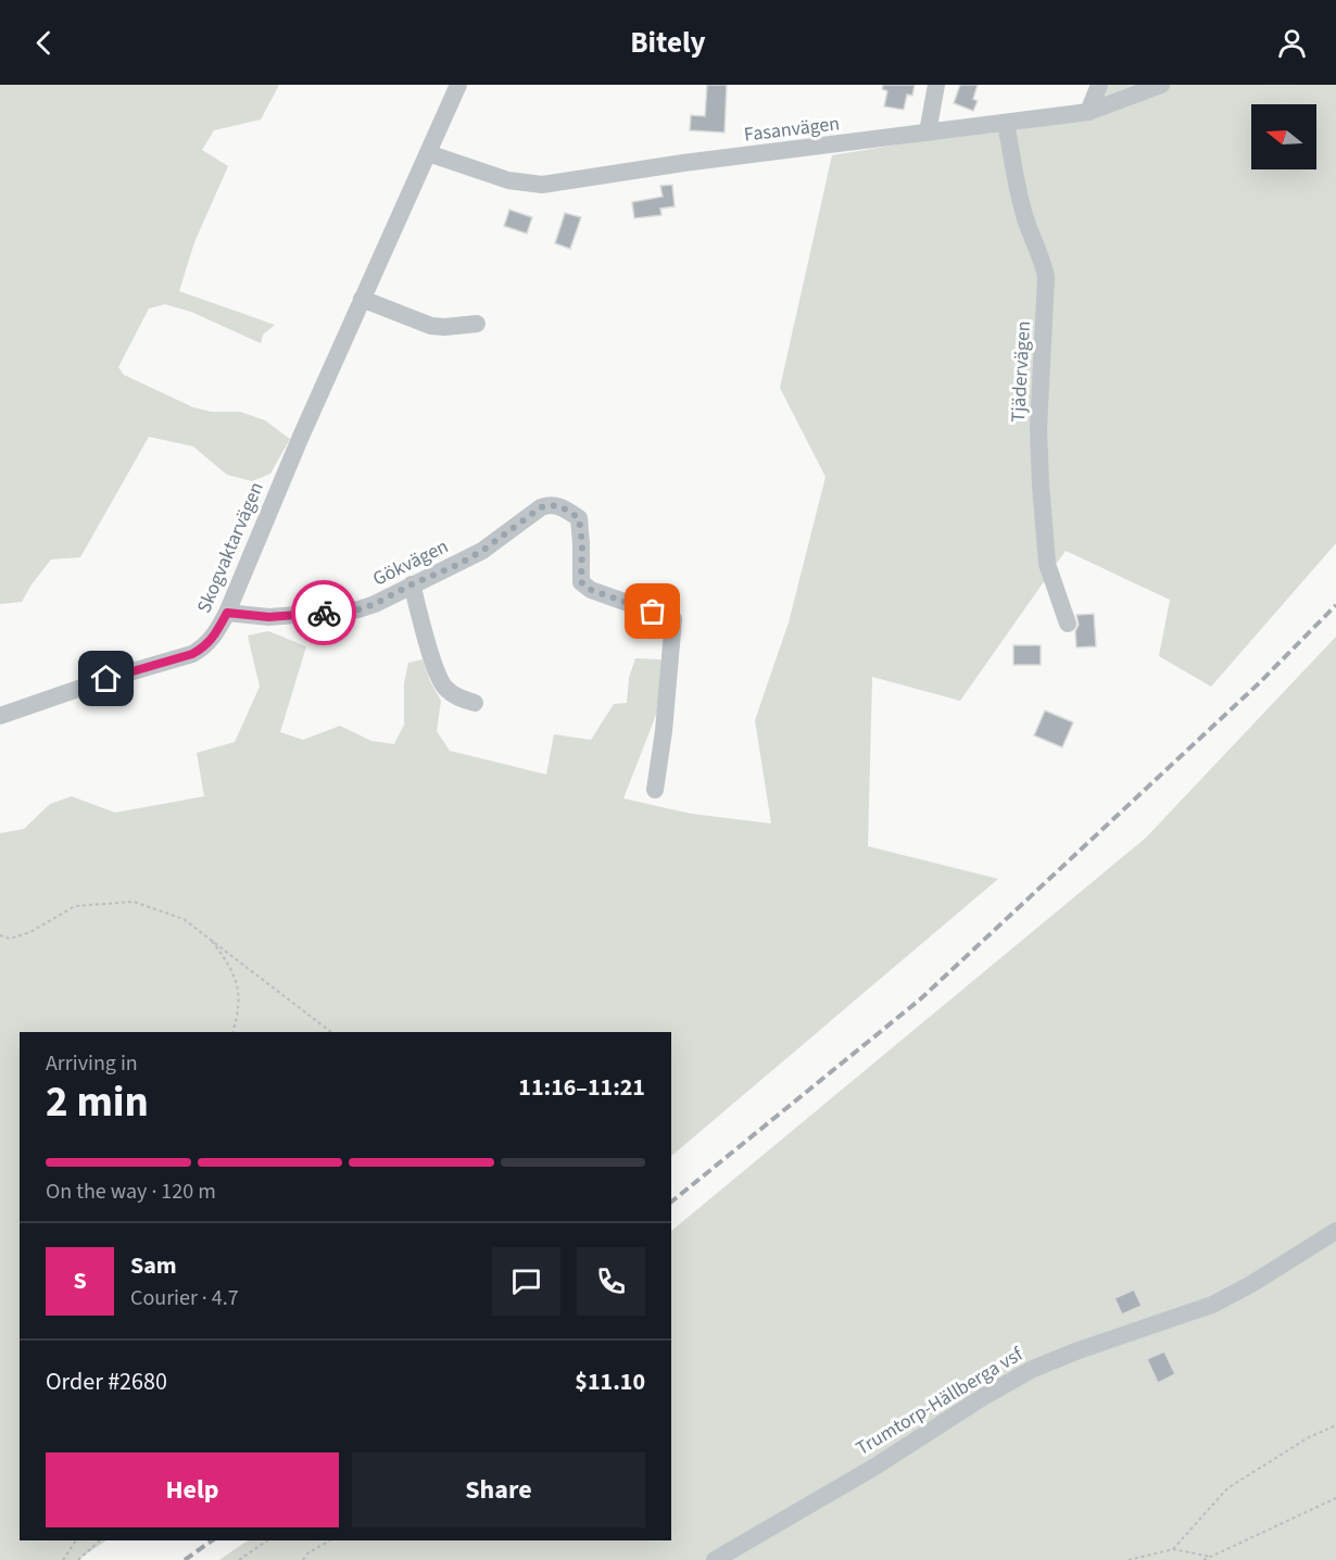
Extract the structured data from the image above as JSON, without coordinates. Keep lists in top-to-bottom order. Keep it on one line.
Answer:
{"streets":{"street":["Fasanvägen","Tjädervägen","Skogvaktarvägen","Gökvägen","Trumtorp-Hällberga vsf"]},"crossings":[["Fasanvägen","Tjädervägen"],["Fasanvägen","Skogvaktarvägen"],["Skogvaktarvägen","Gökvägen"]],"north":"left","page":{"header":"Bitely","heading":["2 min","Arriving in","11:16–11:21"],"panel":["Sam","Courier · 4.7","Order #2680","$11.10"],"bar":"On the way · 120 m","round":"S","buttons":["Help","Share"]}}
